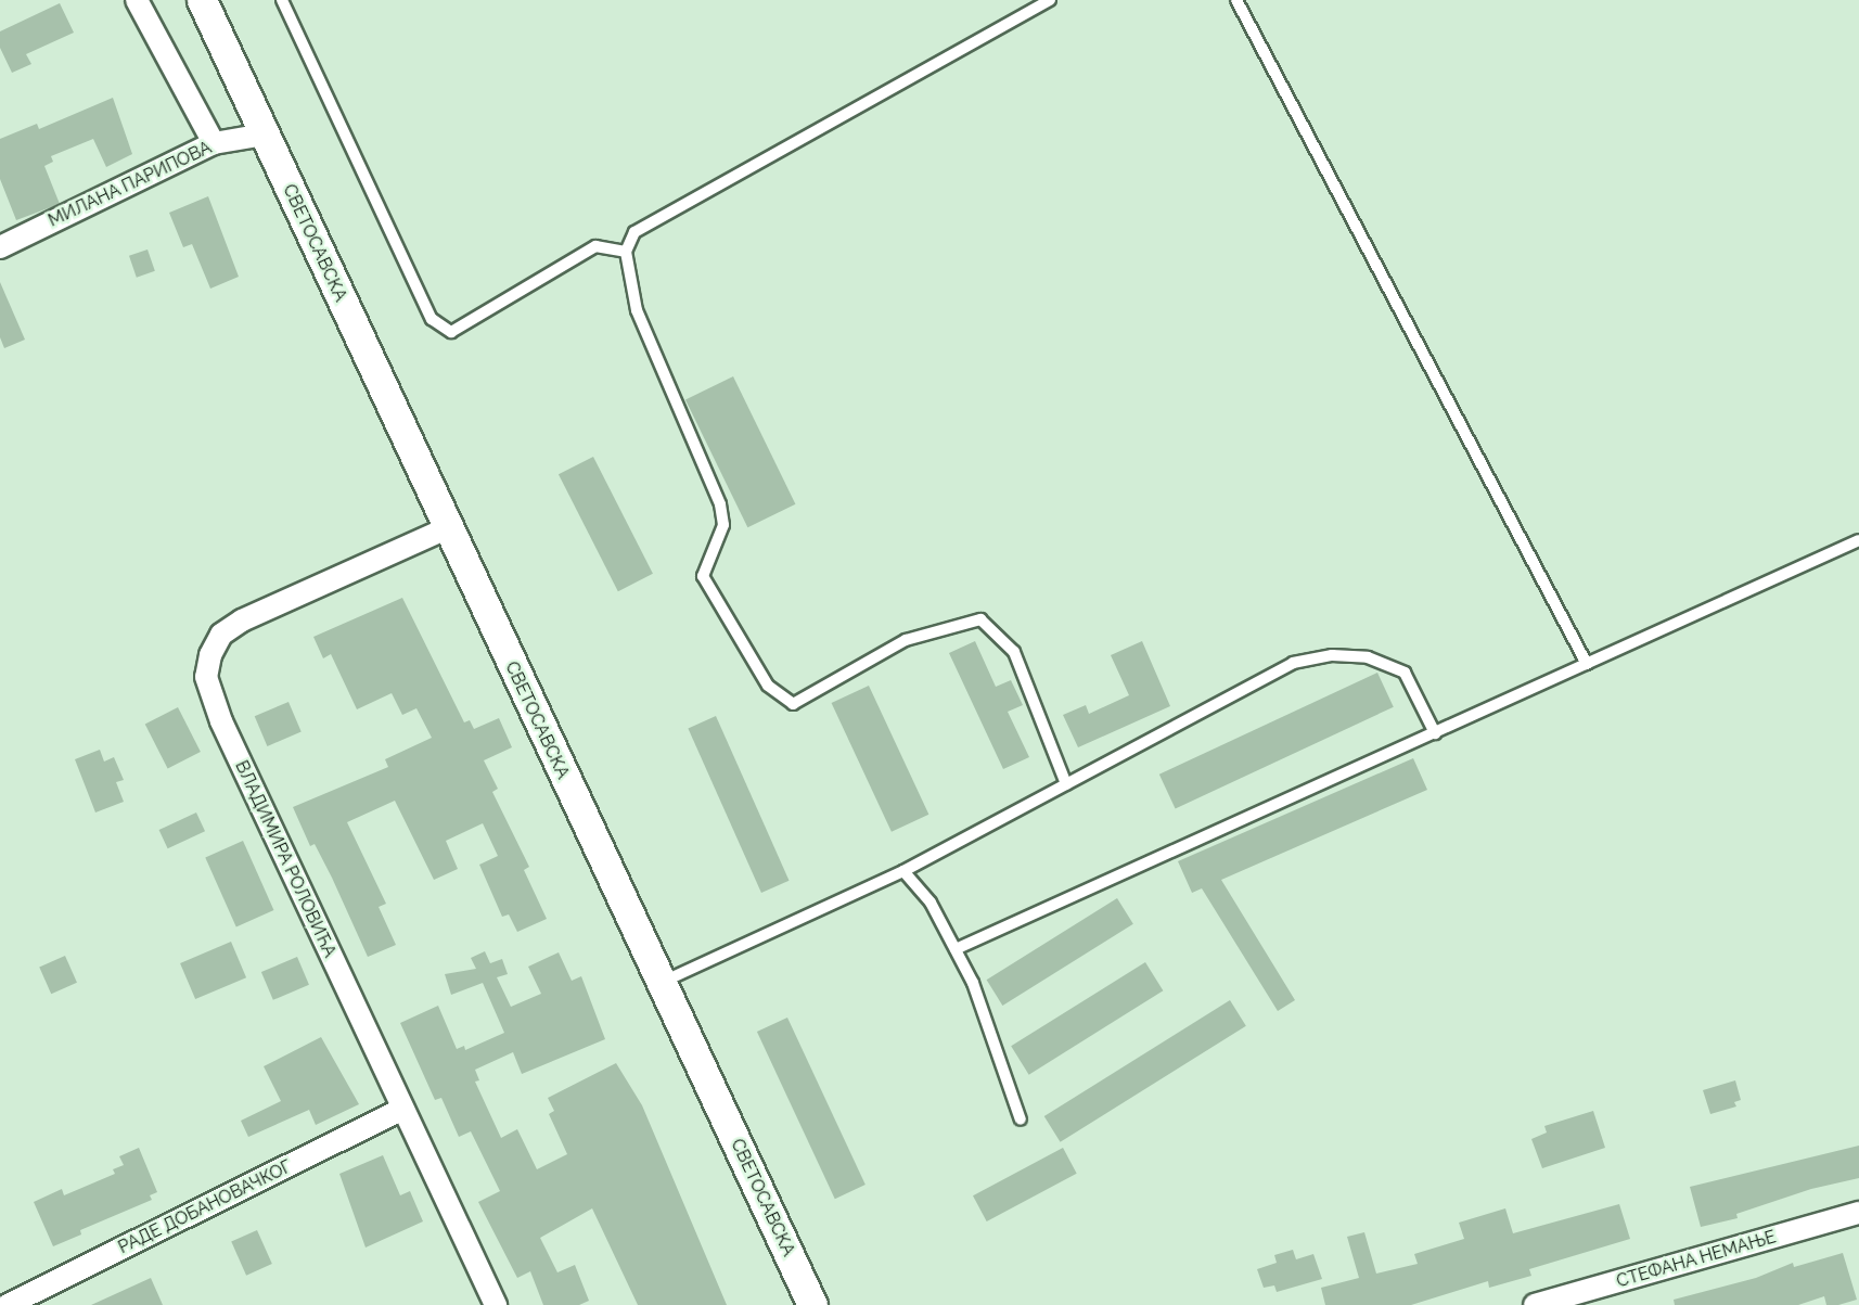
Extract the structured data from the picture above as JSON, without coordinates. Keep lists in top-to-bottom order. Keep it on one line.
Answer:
{"streets":{"main road":["СВЕТОСАВСКА"],"street":["МИЛАНА ПАРИПОВА","ВЛАДИМИРА РОЛОВИЋА","РАДЕ ДОБАНОВАЧКОГ","СТЕФАНА НЕМАЊЕ"]},"crossings":[["МИЛАНА ПАРИПОВА","СВЕТОСАВСКА"],["СВЕТОСАВСКА","ВЛАДИМИРА РОЛОВИЋА"],["ВЛАДИМИРА РОЛОВИЋА","РАДЕ ДОБАНОВАЧКОГ"]]}
